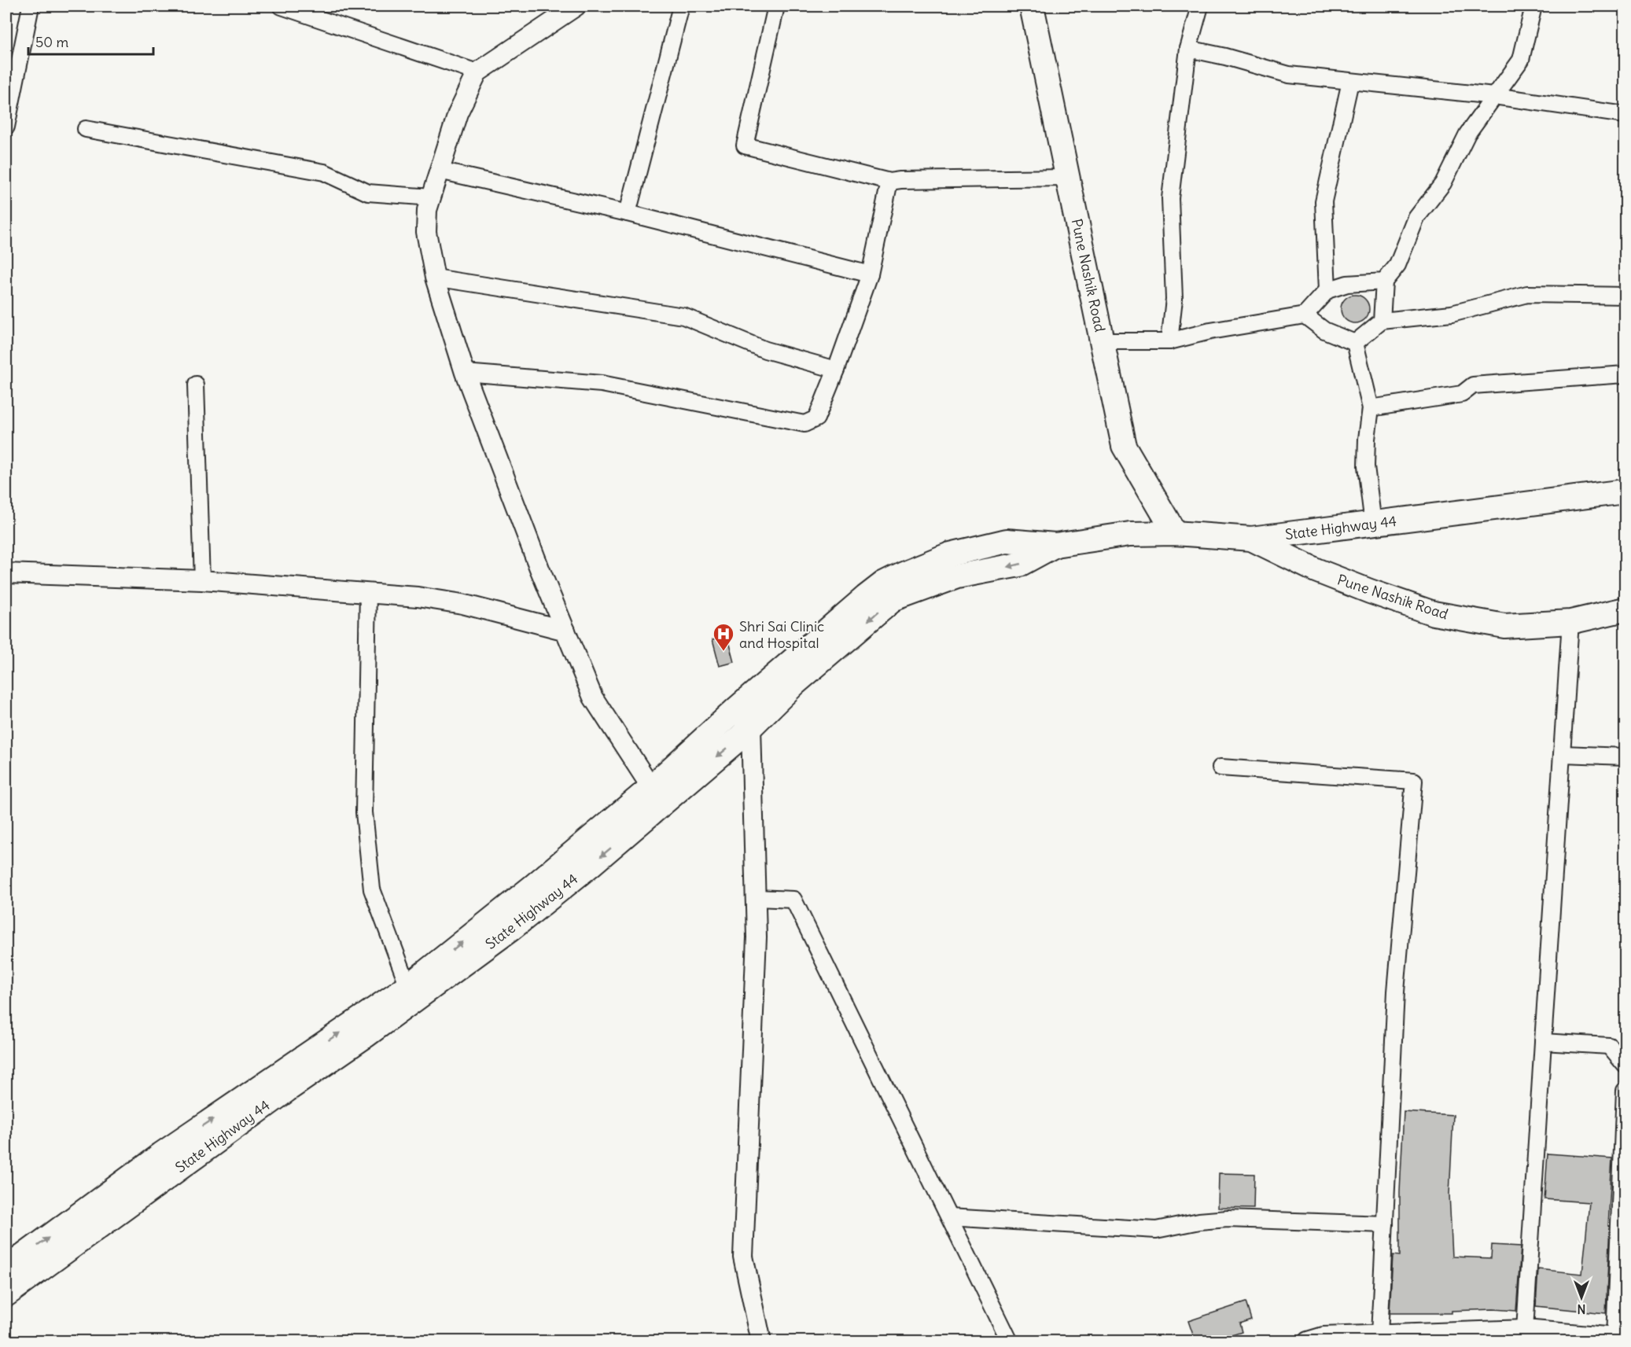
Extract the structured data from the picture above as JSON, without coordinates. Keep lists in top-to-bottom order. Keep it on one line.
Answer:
{"streets":{"main road":["Pune Nashik Road","State Highway 44"]},"crossings":[["Pune Nashik Road","State Highway 44"]],"places":{"hospital":["Shri Sai Clinic and Hospital"]},"scale_bar":"50 m","north":"bottom"}
